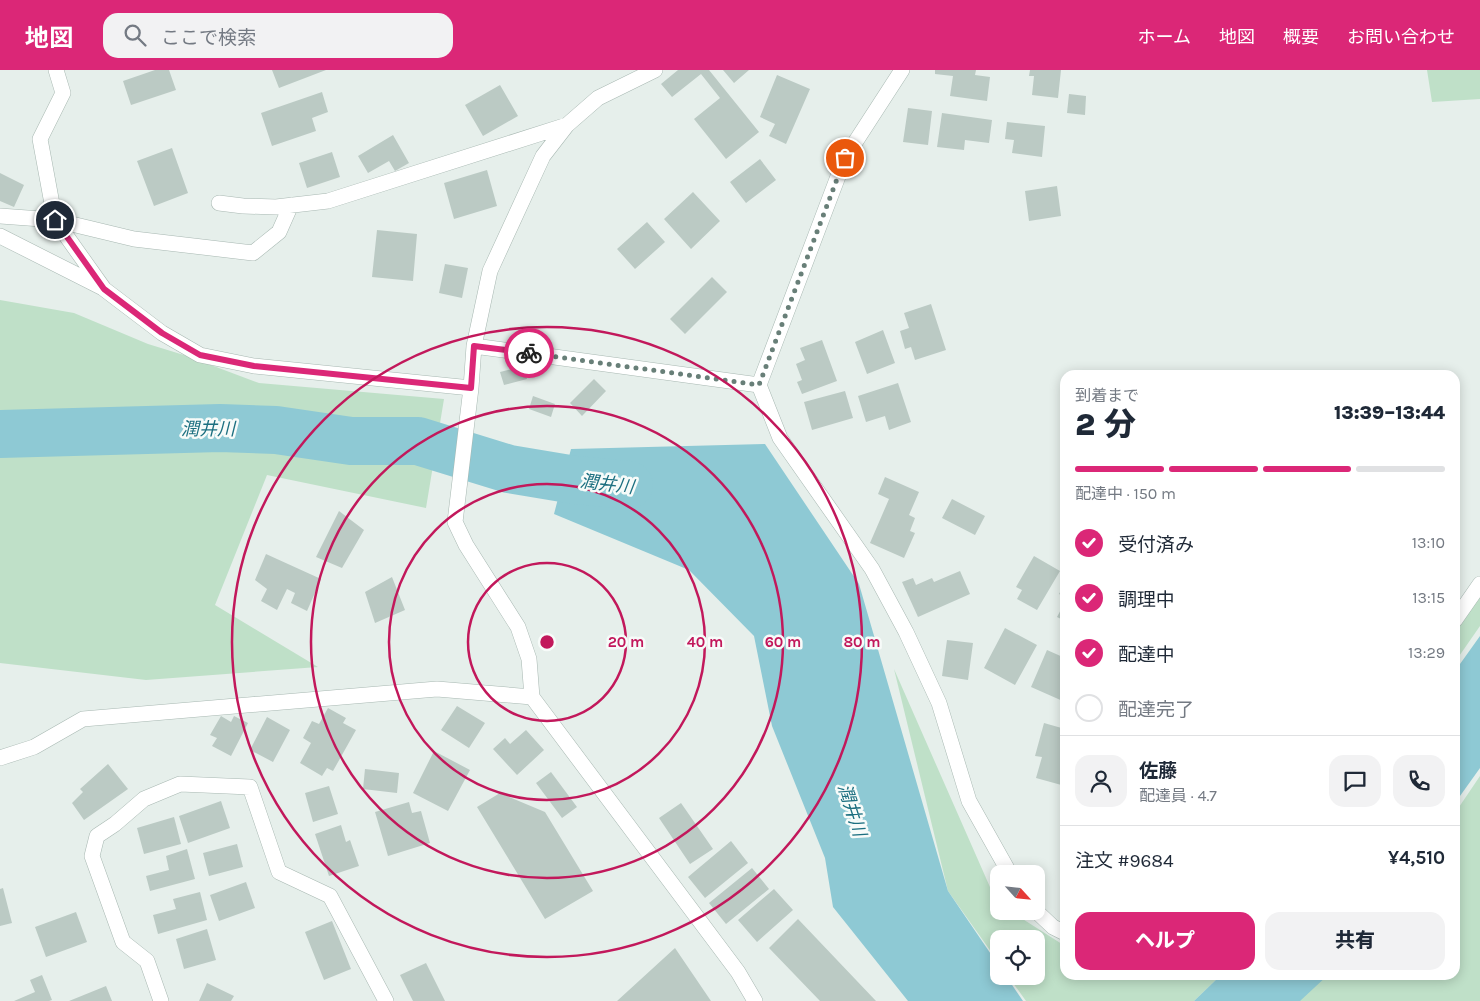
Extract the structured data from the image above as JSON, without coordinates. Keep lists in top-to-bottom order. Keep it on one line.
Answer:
{"water":["潤井川"],"north":"bottom right","page":{"header":"地図","search":"ここで検索","nav":["ホーム","地図","概要","お問い合わせ"],"heading":["2 分","到着まで","13:39–13:44"],"panel":["佐藤","配達員 · 4.7","注文 #9684","¥4,510"],"bar":"配達中 · 150 m","list":[["受付済み","13:10"],["調理中","13:15"],["配達中","13:29"],"配達完了"],"buttons":["ヘルプ","共有"]},"rings":["20 m","40 m","60 m","80 m"]}
